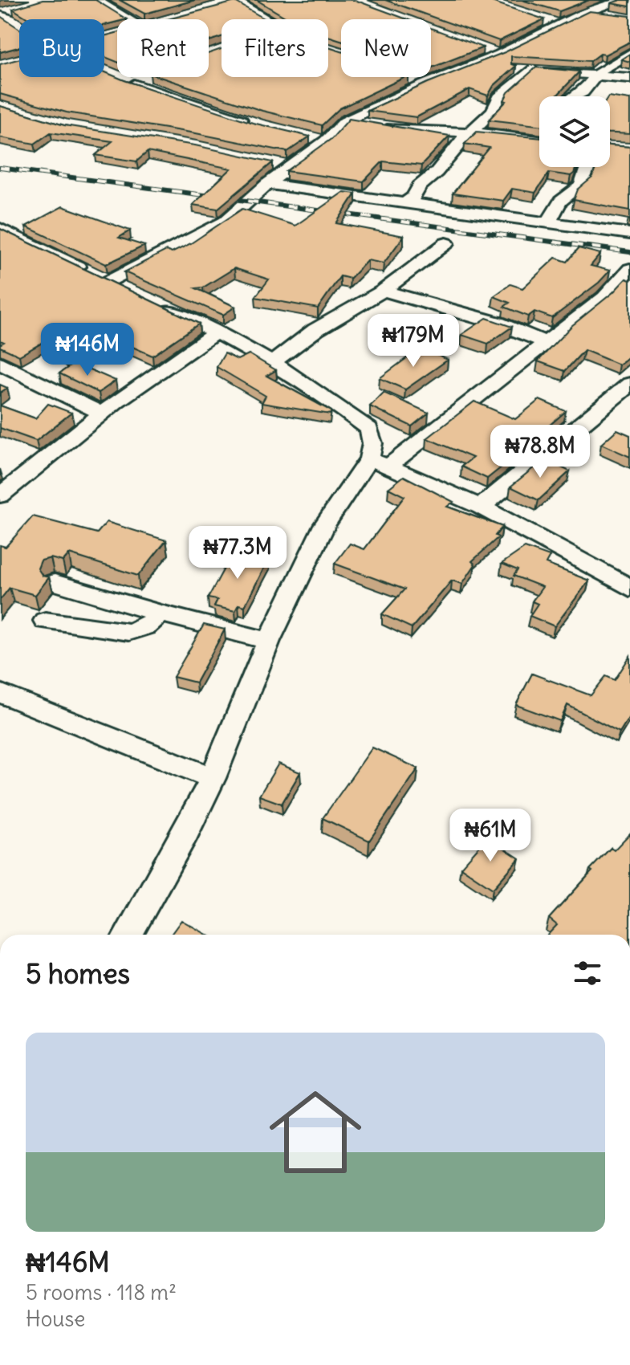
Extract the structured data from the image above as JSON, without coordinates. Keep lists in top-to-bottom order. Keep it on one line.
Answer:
{"page":{"chip":["Buy","Rent","Filters","New"],"price":["₦179M","₦146M","₦78.8M","₦77.3M","₦61M"],"heading":"5 homes","list":[{"name":"₦146M","note":"5 rooms · 118 m² · House"}]}}
